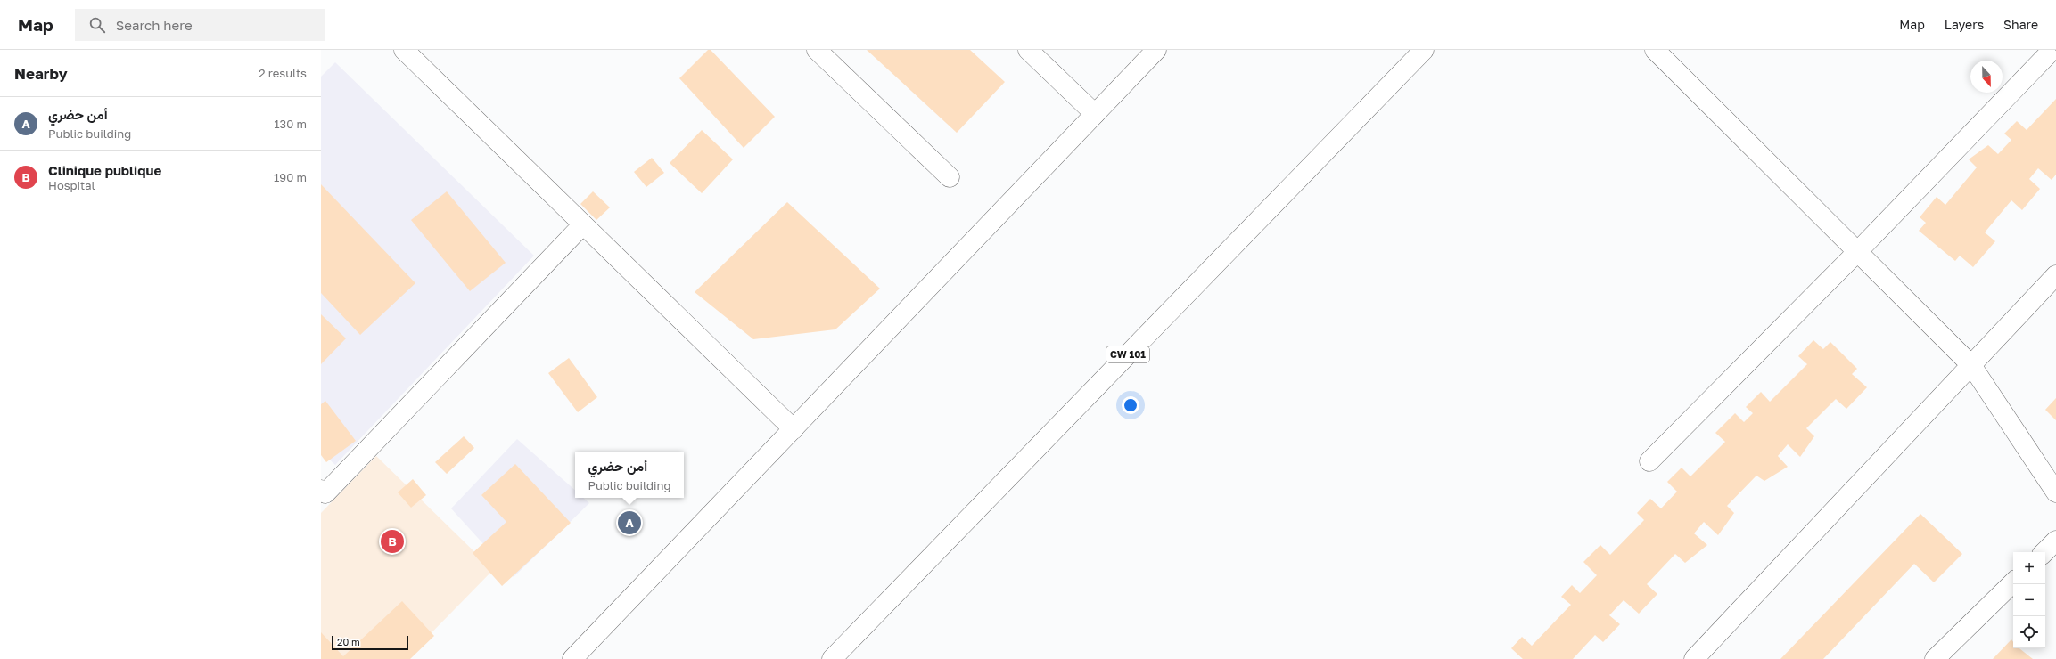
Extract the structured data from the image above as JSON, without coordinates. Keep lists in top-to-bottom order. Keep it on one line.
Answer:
{"streets":{"street":["CW 101"]},"scale_bar":"20 m","north":"bottom","page":{"header":"Map","search":"Search here","nav":["Map","Layers","Share"],"heading":["Nearby","2 results"],"list":[{"mark":"A","name":"أمن حضري","note":"Public building","value":"130 m"},{"mark":"B","name":"Clinique publique","note":"Hospital","value":"190 m"}],"popup":["أمن حضري","Public building"],"pins":["A","B"],"map_buttons":["+","−"],"scale":"20 m"}}
